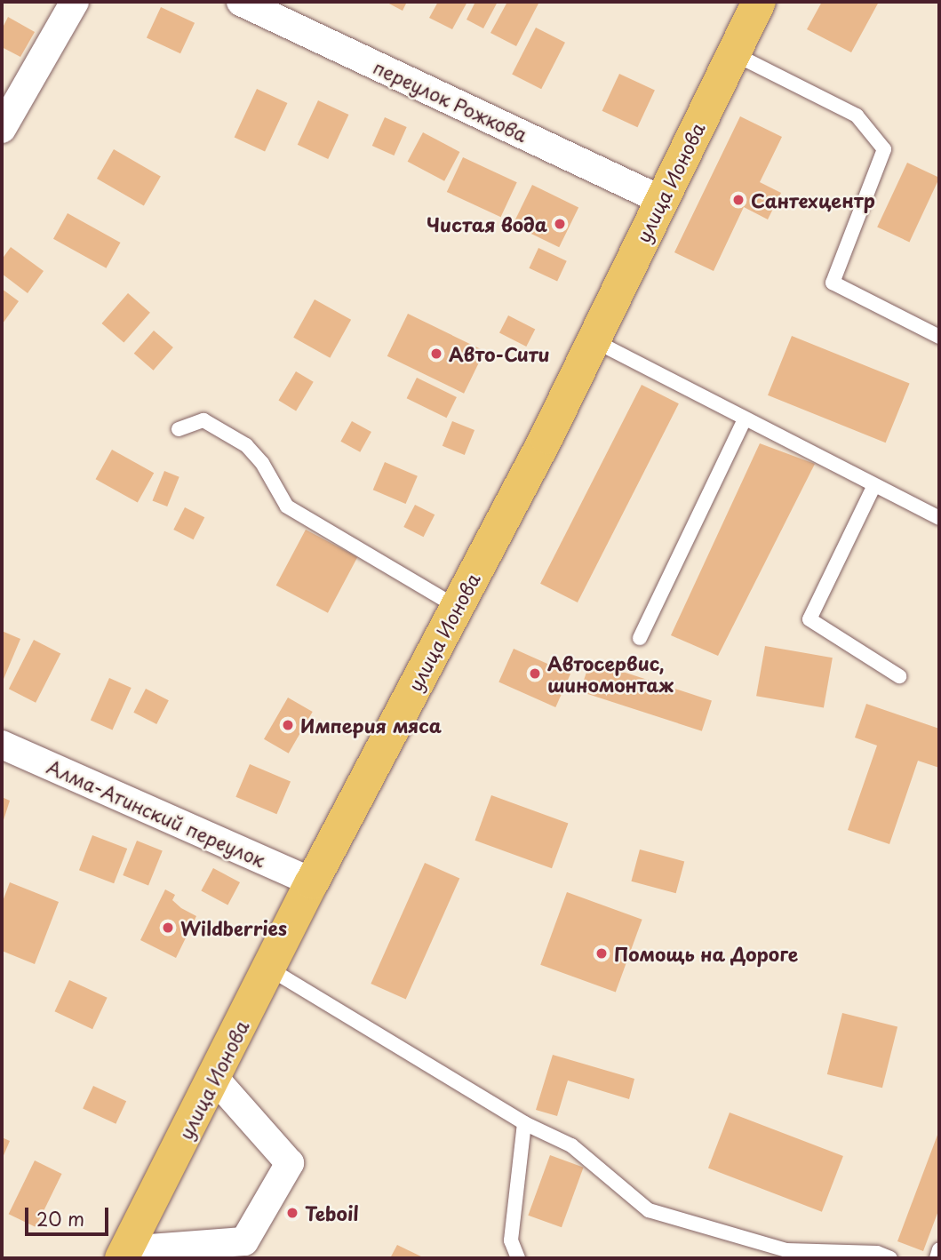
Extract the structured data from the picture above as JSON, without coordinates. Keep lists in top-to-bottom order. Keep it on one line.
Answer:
{"streets":{"main road":["улица Ионова"],"street":["переулок Рожкова","Алма-Атинский переулок"]},"crossings":[["переулок Рожкова","улица Ионова"],["улица Ионова","Алма-Атинский переулок"]],"places":["Сантехцентр","Чистая вода","Авто-Сити","Автосервис, шиномонтаж","Империя мяса","Wildberries","Помощь на Дороге","Teboil"],"scale_bar":"20 m"}
